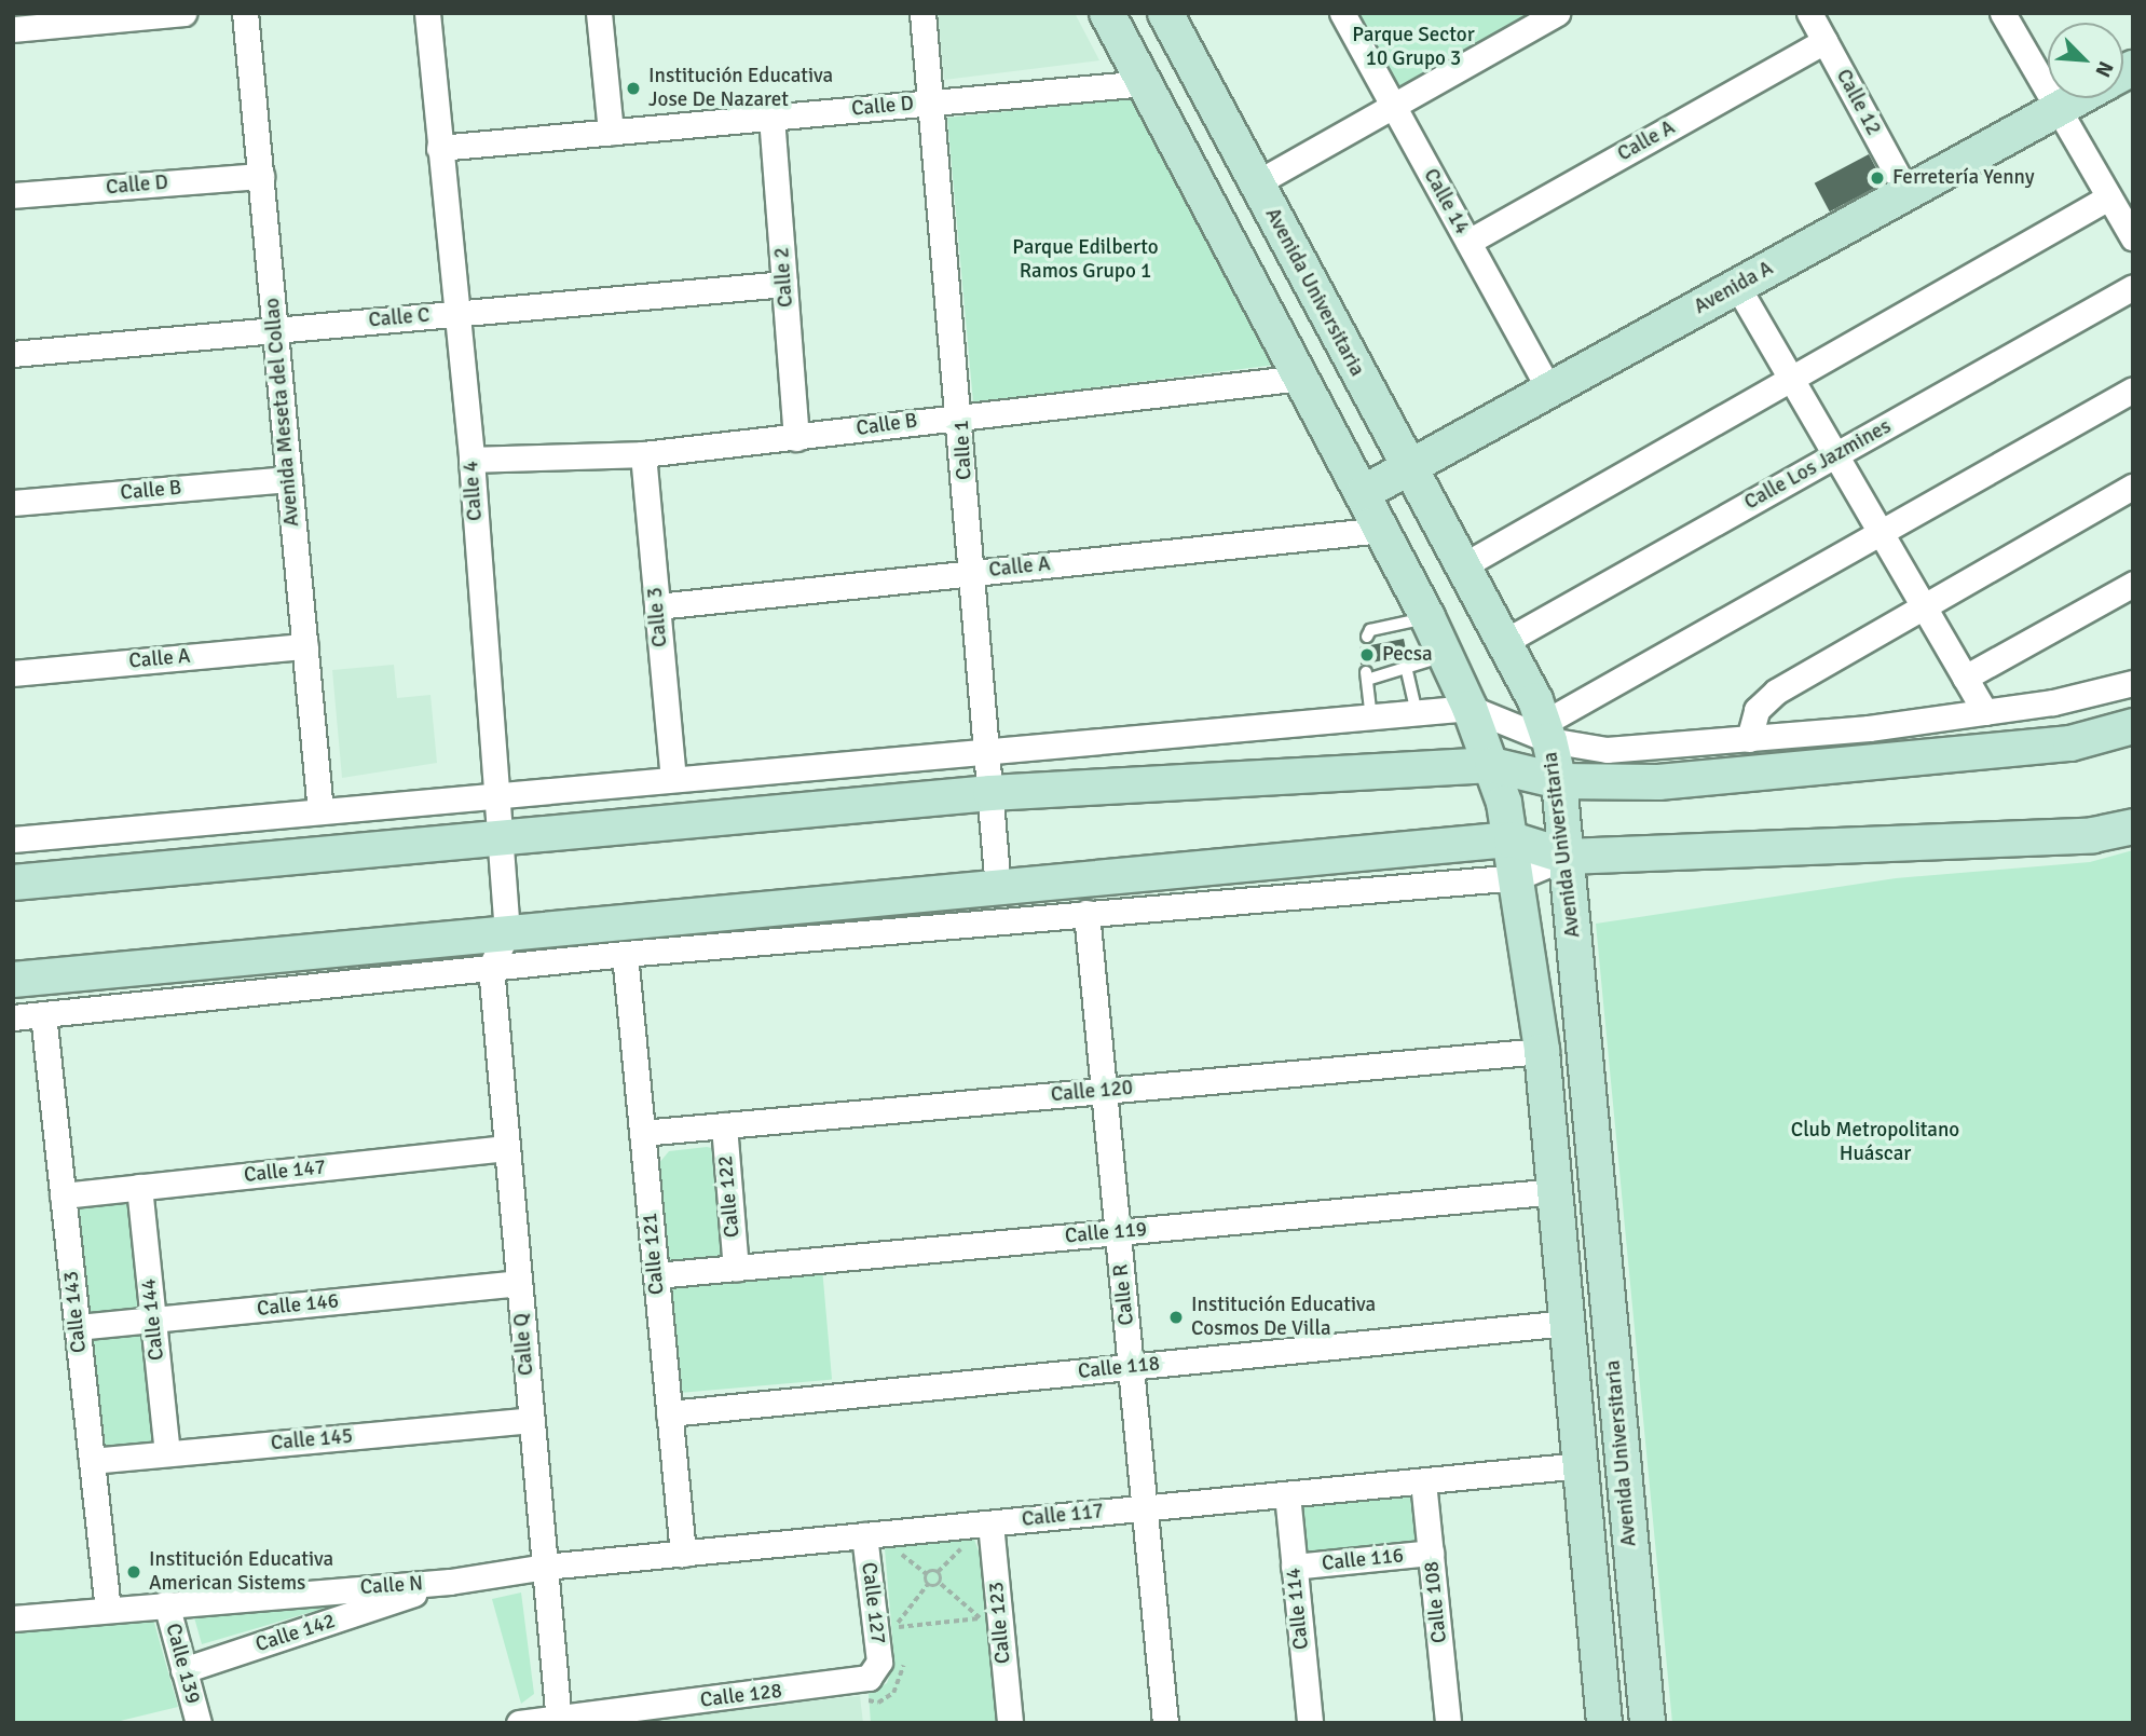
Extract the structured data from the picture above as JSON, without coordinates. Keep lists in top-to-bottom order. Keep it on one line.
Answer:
{"streets":{"street":["Calle 12","Calle D","Calle A","Calle 14","Calle 2","Avenida A","Avenida Universitaria","Calle C","Avenida Meseta del Collao","Calle B","Calle 1","Calle Los Jazmines","Calle 4","Calle 3","Calle 120","Calle 147","Calle 122","Calle 119","Calle 121","Calle R","Calle 146","Calle 143","Calle 144","Calle Q","Calle 118","Calle 145","Calle 117","Calle 116","Calle N","Calle 108","Calle 127","Calle 114","Calle 123","Calle 142","Calle 139","Calle 128"]},"crossings":[["Calle 12","Calle A"],["Calle 12","Avenida A"],["Calle D","Calle 2"],["Calle D","Avenida Universitaria"],["Calle D","Avenida Meseta del Collao"],["Calle D","Calle 1"],["Calle D","Calle 4"],["Calle A","Calle 14"],["Calle A","Avenida Universitaria"],["Calle A","Avenida Meseta del Collao"],["Calle A","Calle 1"],["Calle A","Calle 3"],["Calle 14","Avenida A"],["Calle 2","Calle C"],["Calle 2","Calle B"],["Avenida A","Avenida Universitaria"],["Avenida Universitaria","Calle B"],["Avenida Universitaria","Calle Los Jazmines"],["Avenida Universitaria","Calle 120"],["Avenida Universitaria","Calle 119"],["Avenida Universitaria","Calle 118"],["Avenida Universitaria","Calle 117"],["Calle C","Avenida Meseta del Collao"],["Calle C","Calle 4"],["Avenida Meseta del Collao","Calle B"],["Calle B","Calle 1"],["Calle B","Calle 4"],["Calle B","Calle 3"],["Calle 120","Calle 122"],["Calle 120","Calle 121"],["Calle 120","Calle R"],["Calle 147","Calle 143"],["Calle 147","Calle 144"],["Calle 147","Calle Q"],["Calle 122","Calle 119"],["Calle 119","Calle 121"],["Calle 119","Calle R"],["Calle 121","Calle 118"],["Calle 121","Calle 117"],["Calle R","Calle 118"],["Calle R","Calle 117"],["Calle 146","Calle 143"],["Calle 146","Calle 144"],["Calle 146","Calle Q"],["Calle 143","Calle 145"],["Calle 143","Calle N"],["Calle 144","Calle 145"],["Calle Q","Calle 145"],["Calle Q","Calle 117"],["Calle Q","Calle N"],["Calle Q","Calle 128"],["Calle 117","Calle N"],["Calle 117","Calle 108"],["Calle 117","Calle 127"],["Calle 117","Calle 114"],["Calle 117","Calle 123"],["Calle 116","Calle 108"],["Calle 116","Calle 114"],["Calle N","Calle 142"],["Calle N","Calle 139"],["Calle 127","Calle 128"],["Calle 142","Calle 139"]],"parks":["Parque Sector 10 Grupo 3","Parque Edilberto Ramos Grupo 1","Club Metropolitano Huáscar"],"places":["Institución Educativa Jose De Nazaret","Ferretería Yenny","Pecsa","Institución Educativa Cosmos De Villa","Institución Educativa American Sistems"],"north":"bottom right"}
